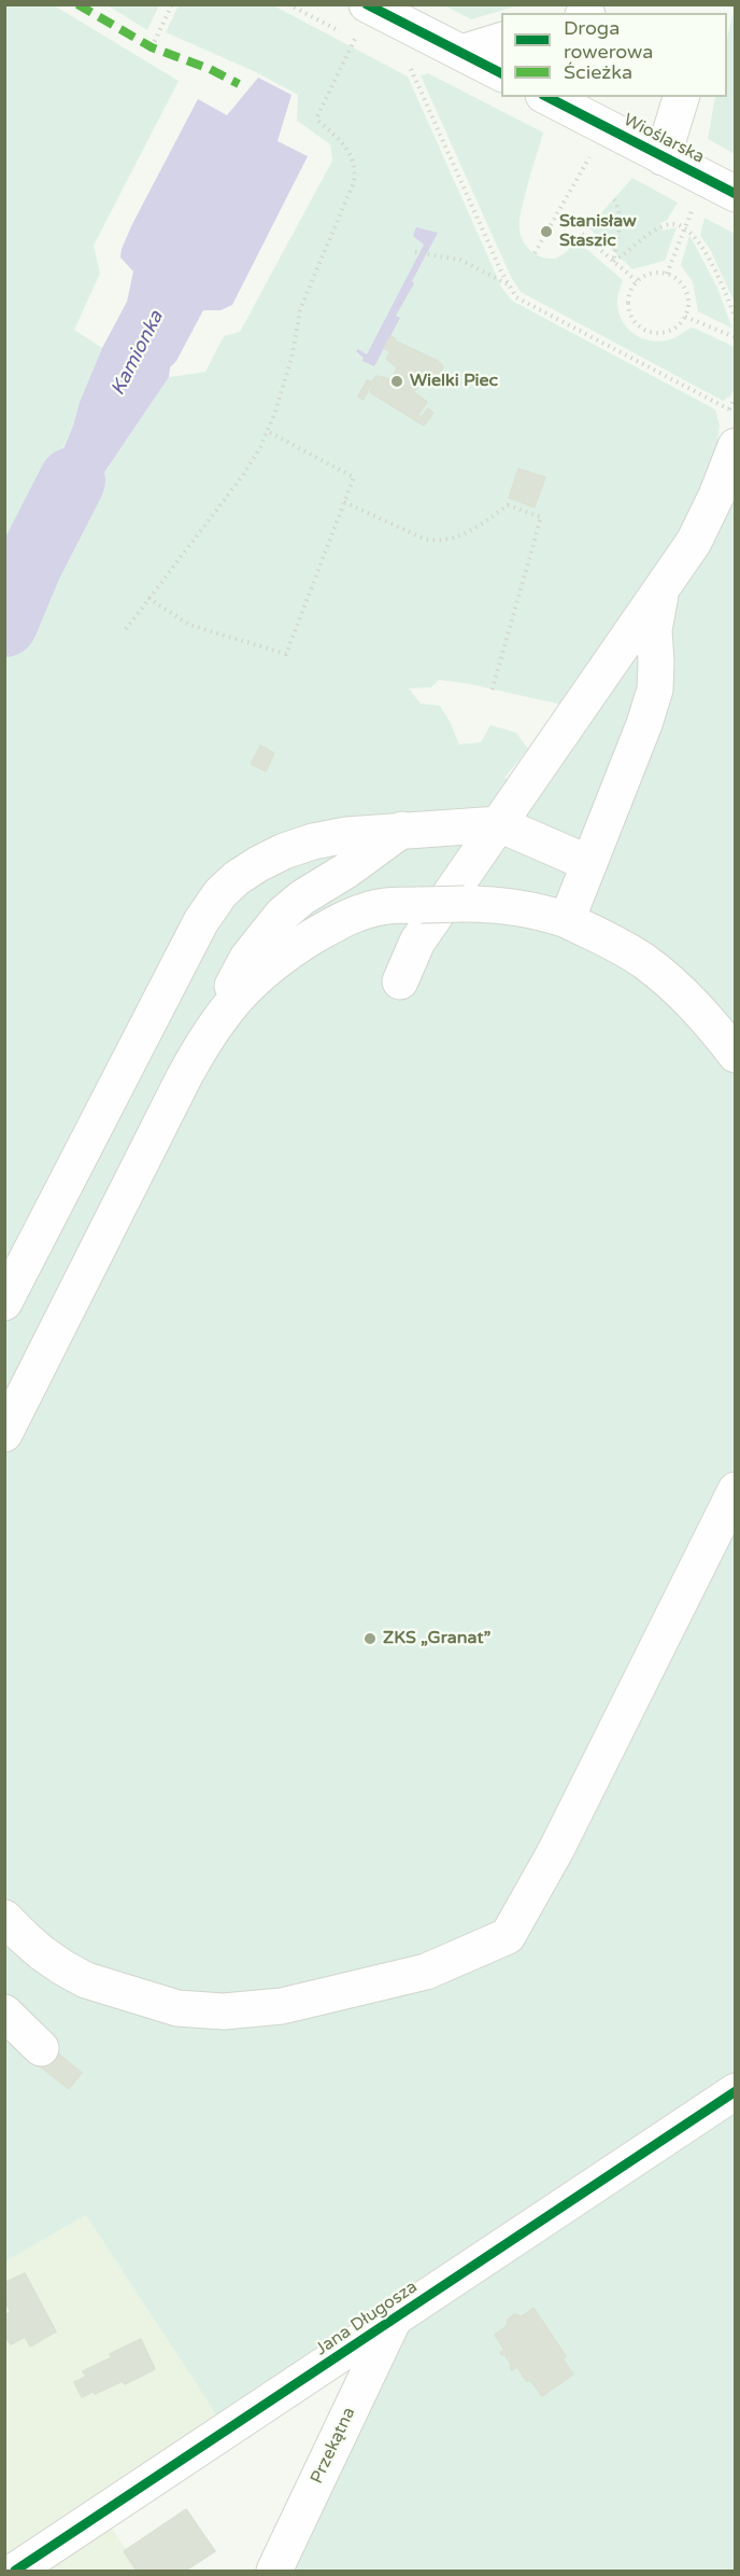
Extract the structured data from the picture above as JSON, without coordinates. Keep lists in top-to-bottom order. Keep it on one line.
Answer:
{"streets":{"street":["Wioślarska","Jana Długosza","Przekątna"]},"crossings":[["Jana Długosza","Przekątna"]],"water":["Kamionka"],"places":["Stanisław Staszic","Wielki Piec","ZKS „Granat”"],"legend":["Droga rowerowa","Ścieżka"]}
